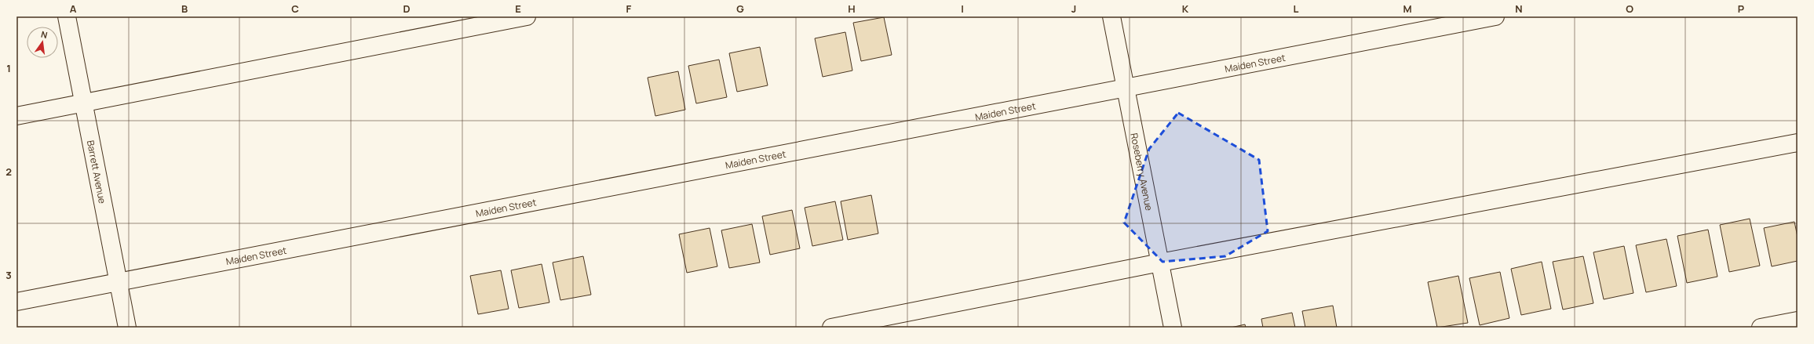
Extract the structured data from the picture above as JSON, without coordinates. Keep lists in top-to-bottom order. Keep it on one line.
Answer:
{"streets":{"street":["Maiden Street","Roseberry Avenue","Barrett Avenue"]},"crossings":[["Maiden Street","Roseberry Avenue"],["Maiden Street","Barrett Avenue"]],"north":"top","grid":{"columns":["A","B","C","D","E","F","G","H","I","J","K","L","M","N","O","P"],"rows":["1","2","3"]}}
